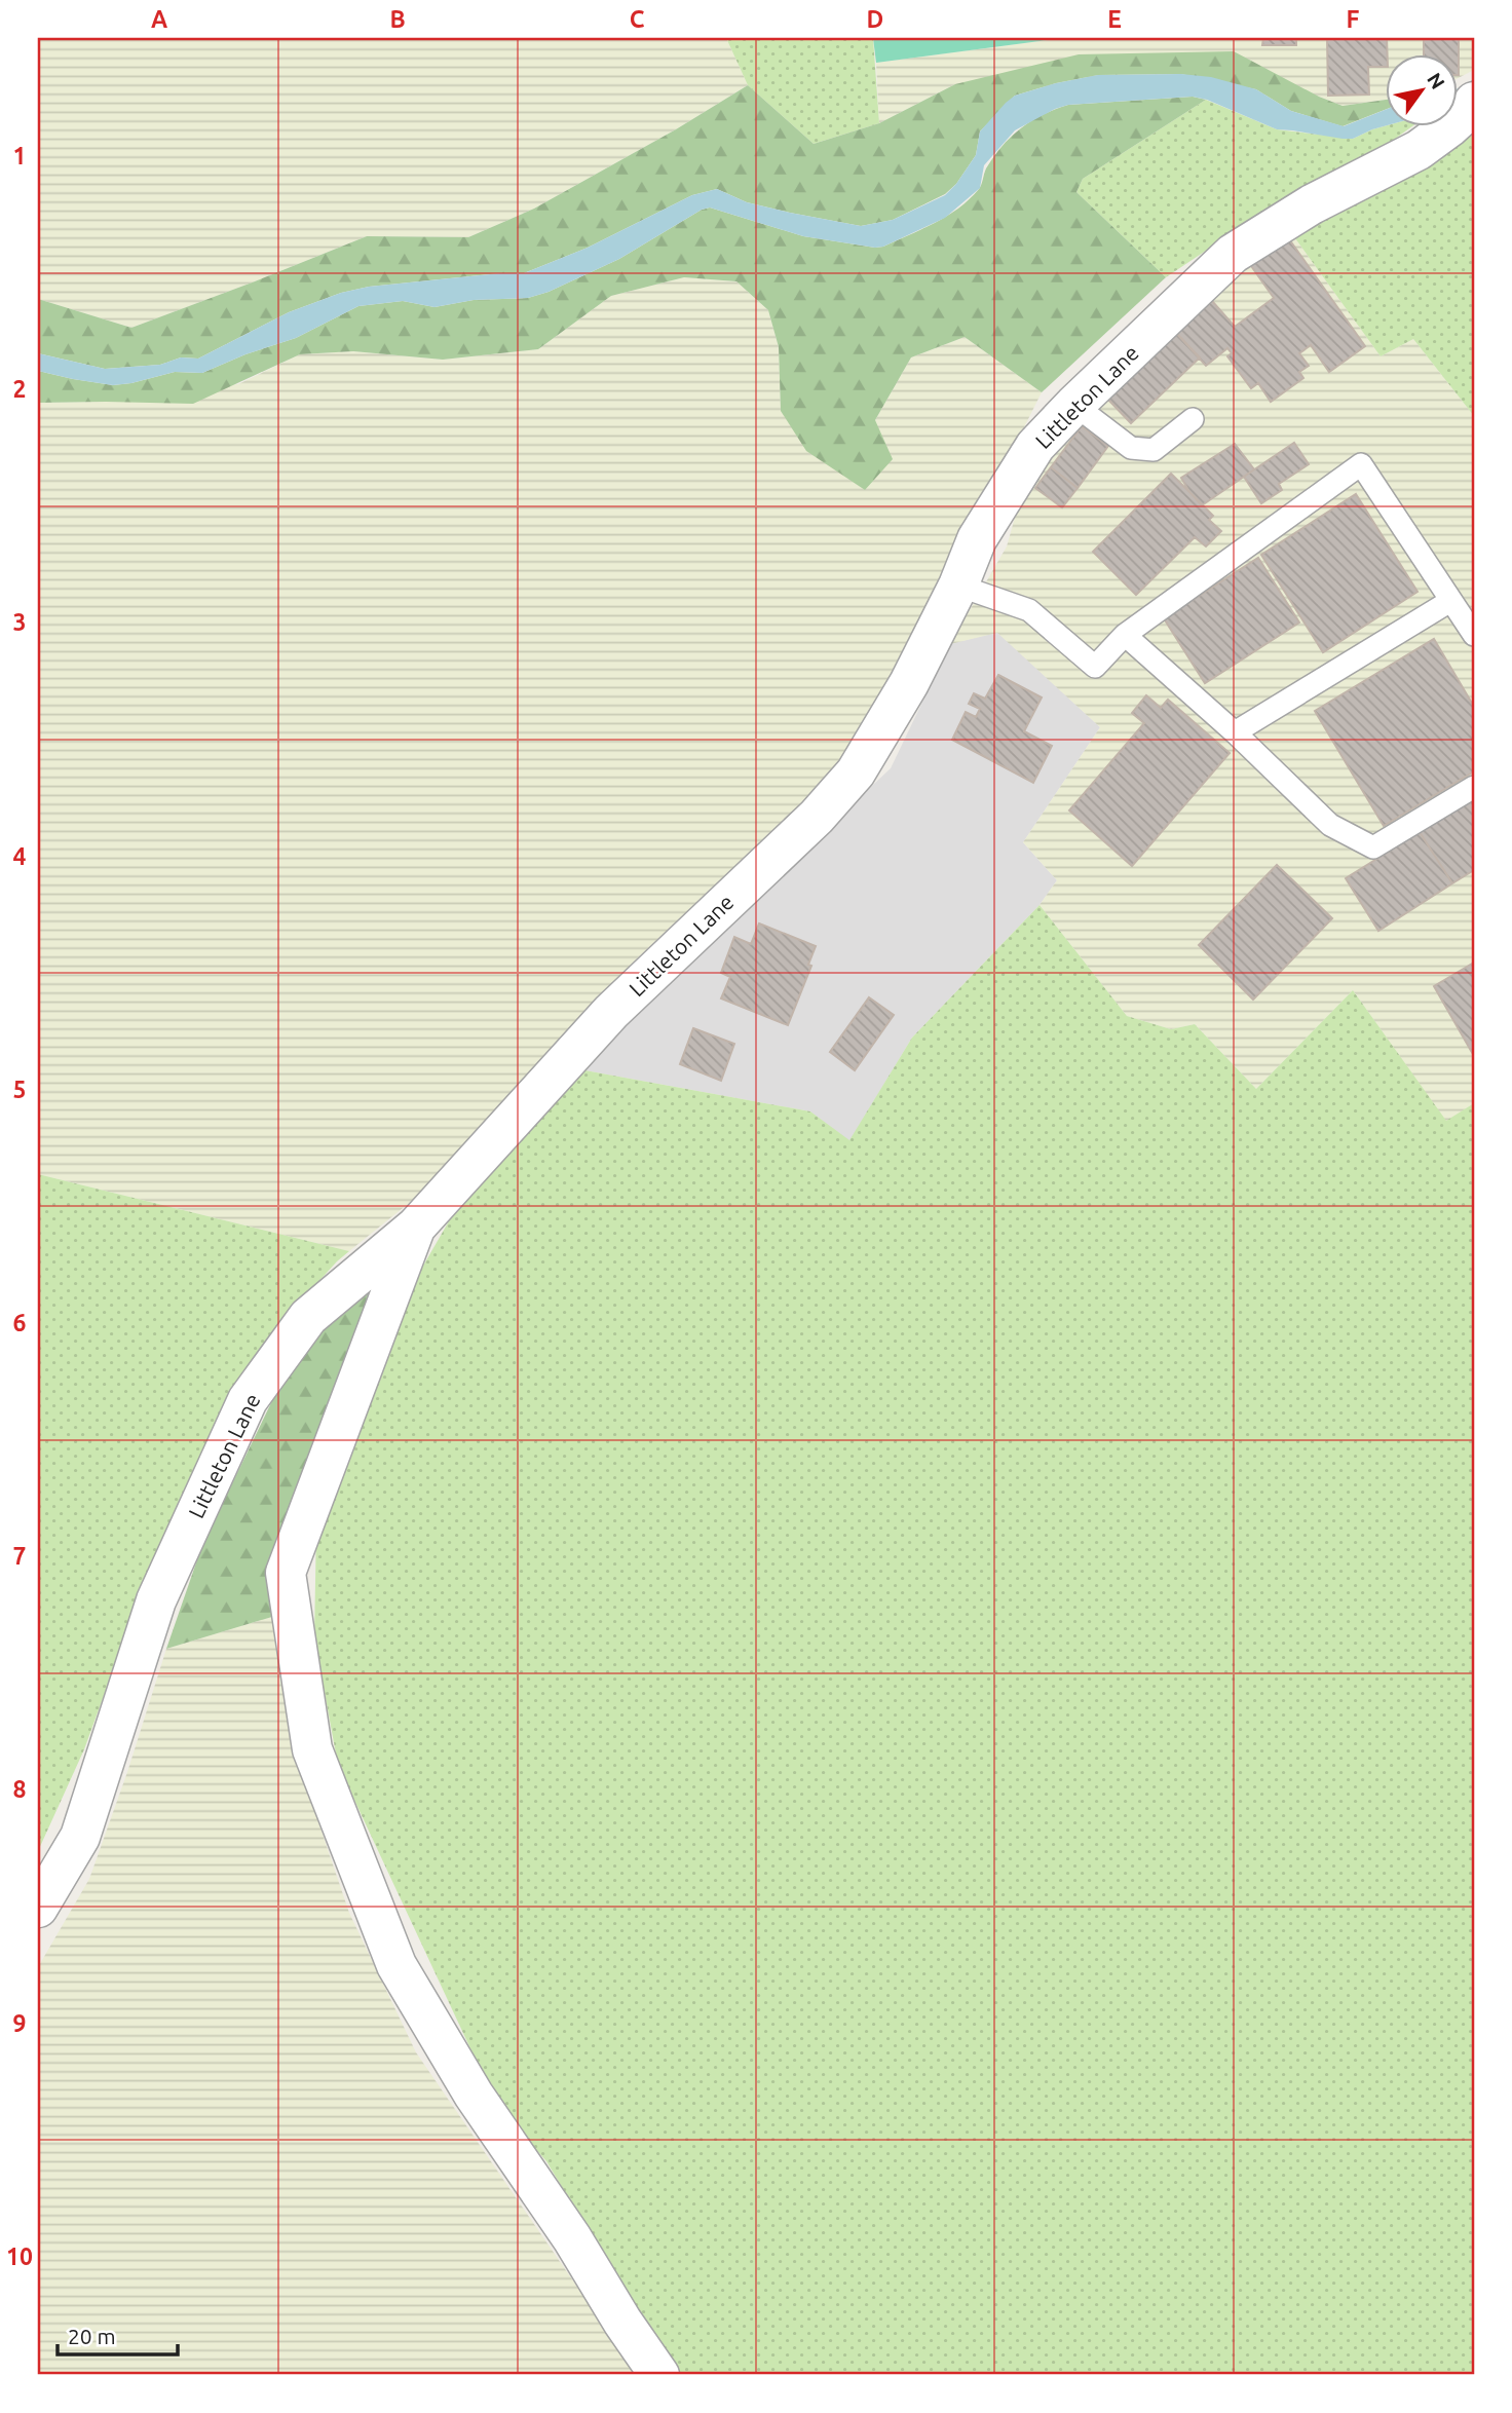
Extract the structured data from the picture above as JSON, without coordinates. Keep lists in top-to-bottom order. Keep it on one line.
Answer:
{"streets":{"street":["Littleton Lane"]},"scale_bar":"20 m","north":"top right","grid":{"columns":["A","B","C","D","E","F"],"rows":["1","2","3","4","5","6","7","8","9","10"]}}
